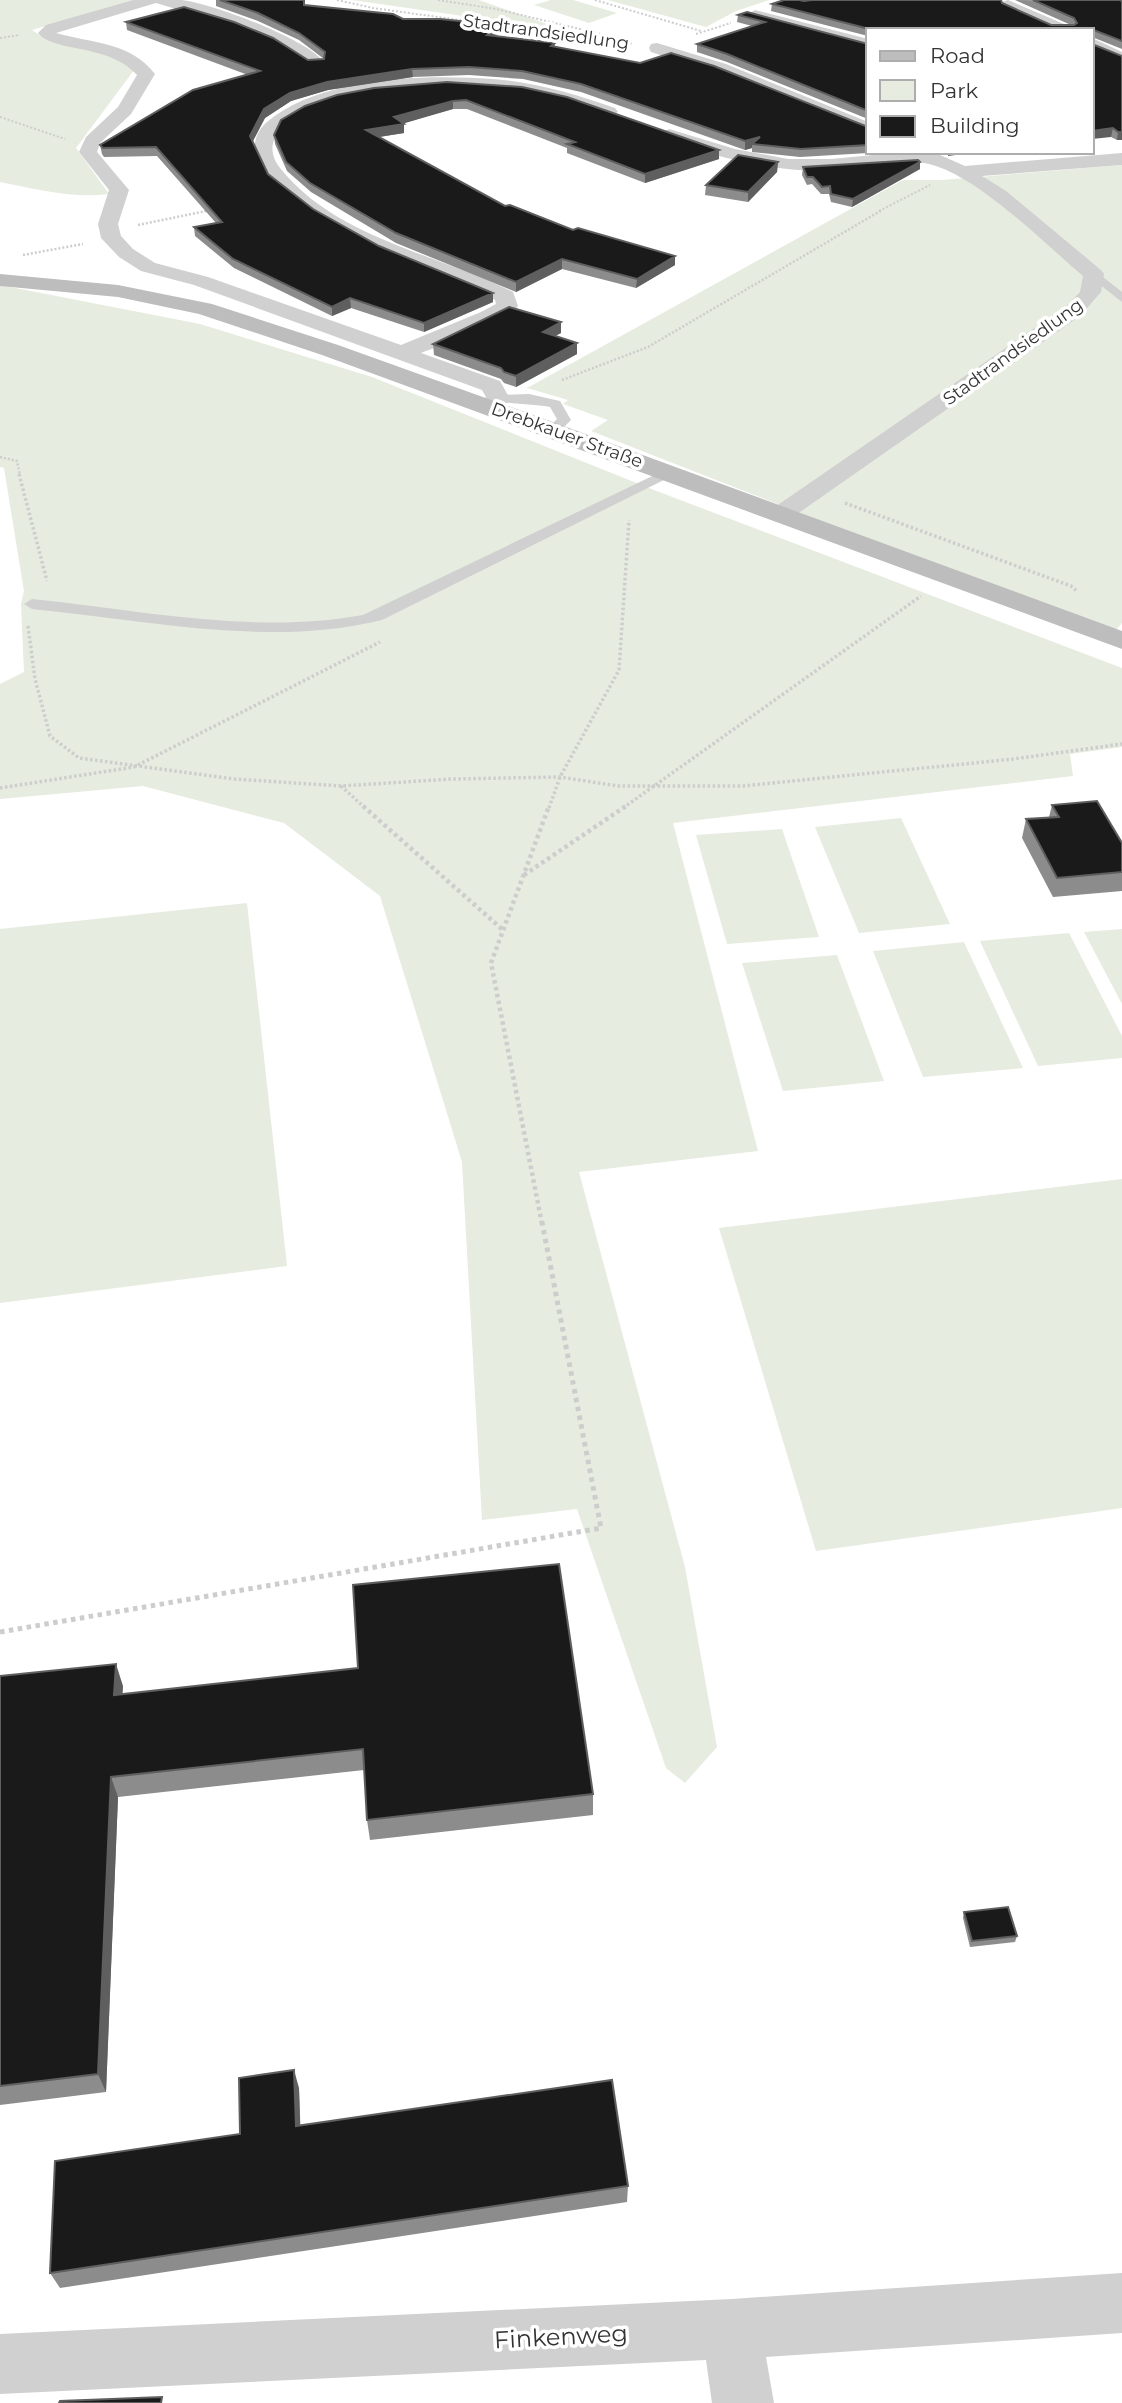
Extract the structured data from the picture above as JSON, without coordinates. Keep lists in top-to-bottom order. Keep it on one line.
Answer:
{"streets":{"street":["Stadtrandsiedlung","Drebkauer Straße","Finkenweg"]},"crossings":[["Stadtrandsiedlung","Drebkauer Straße"]],"legend":["Road","Park","Building"]}
